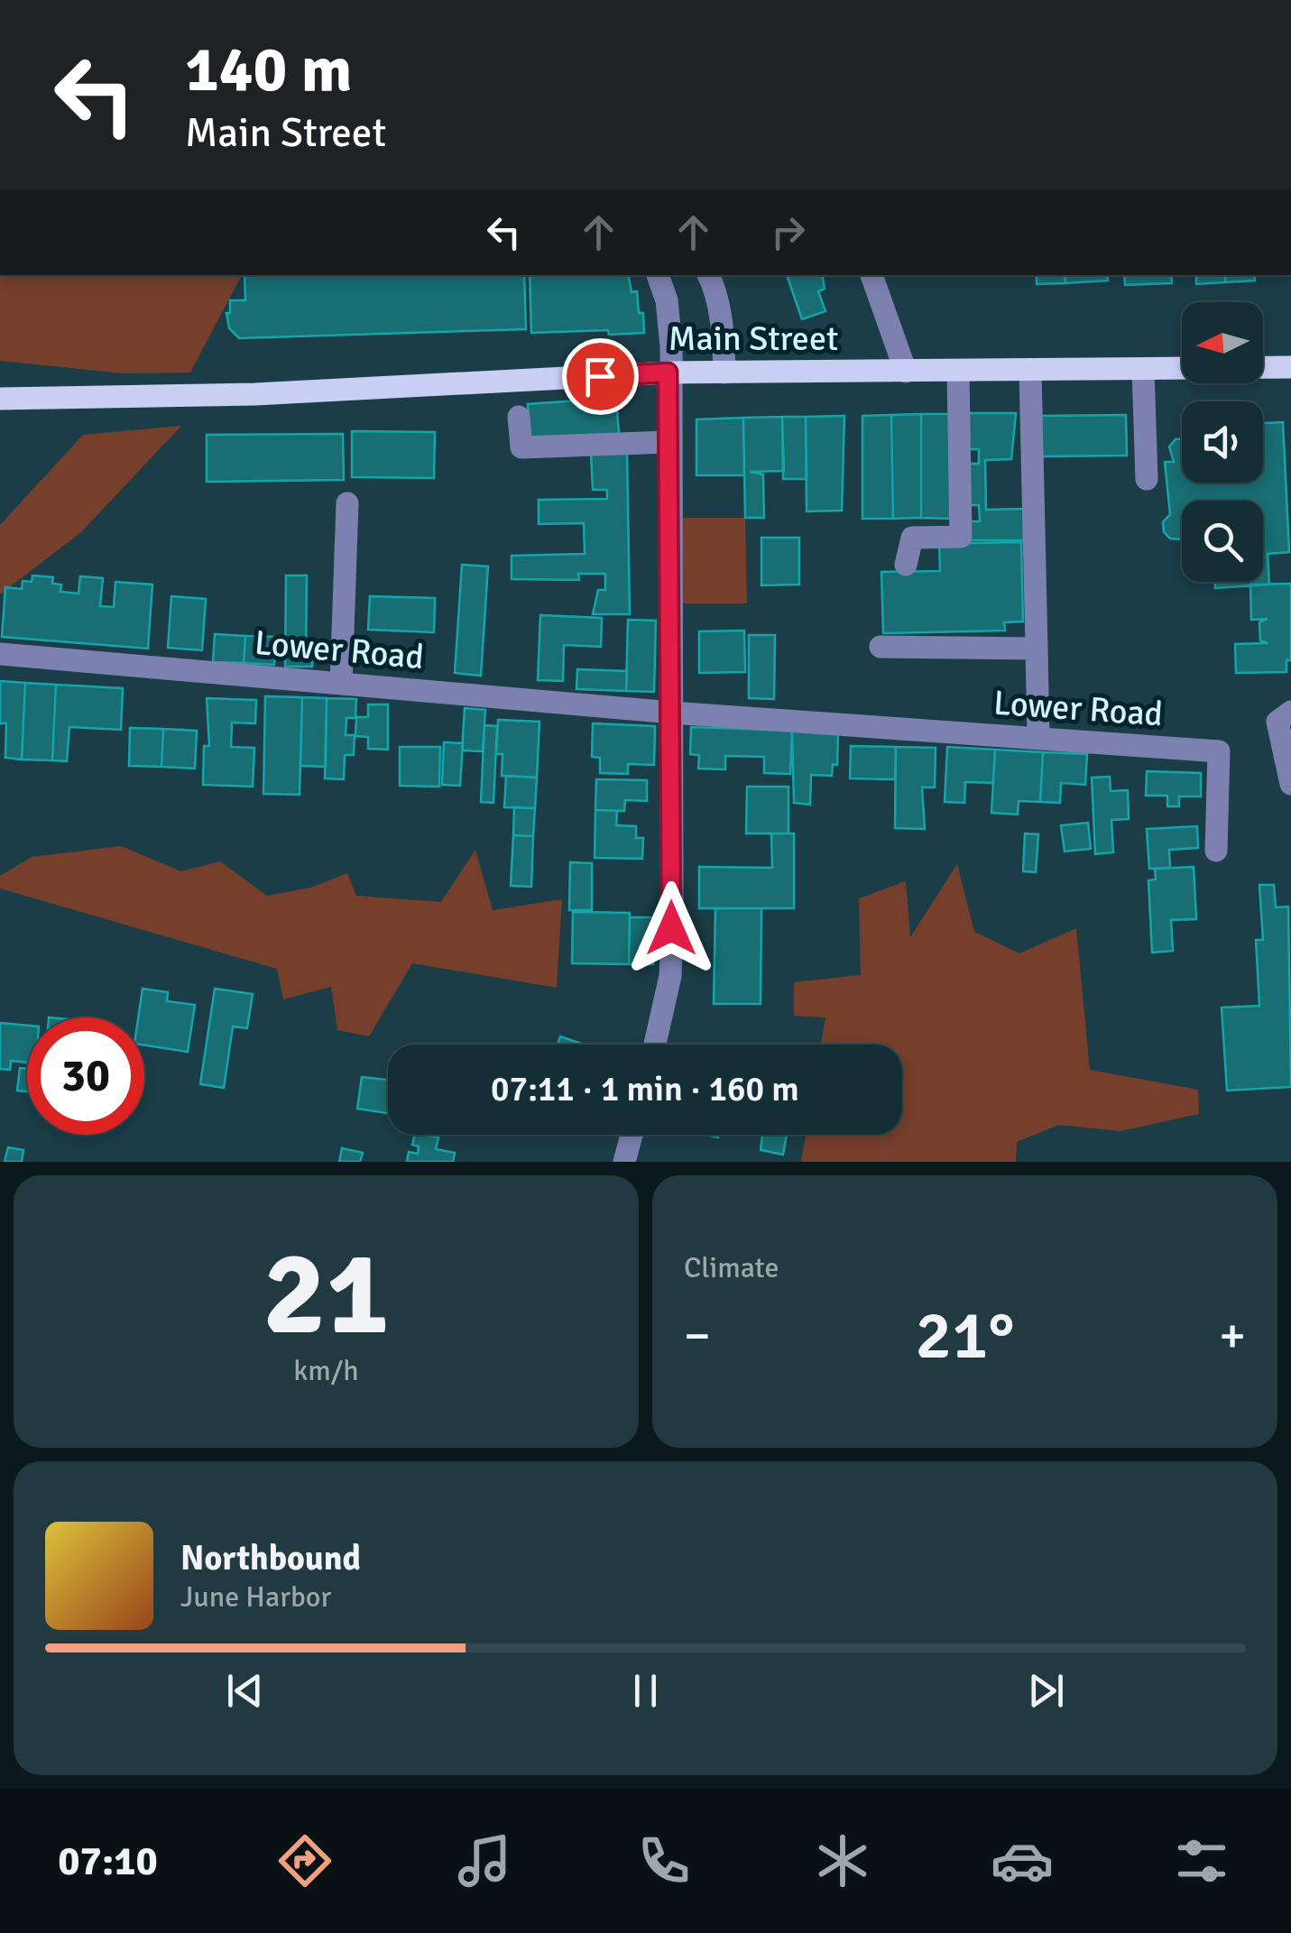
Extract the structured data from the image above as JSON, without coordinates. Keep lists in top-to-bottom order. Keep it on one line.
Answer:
{"streets":{"main road":["Main Street"],"street":["Lower Road"]},"north":"left","page":{"turn":["140 m","Main Street"],"limit":"30","trip":"07:11 · 1 min · 160 m","tile":[["21","km/h"],"Climate"],"heat":["−","21°","+"],"song":["Northbound","June Harbor"],"tabs":"07:10"}}
